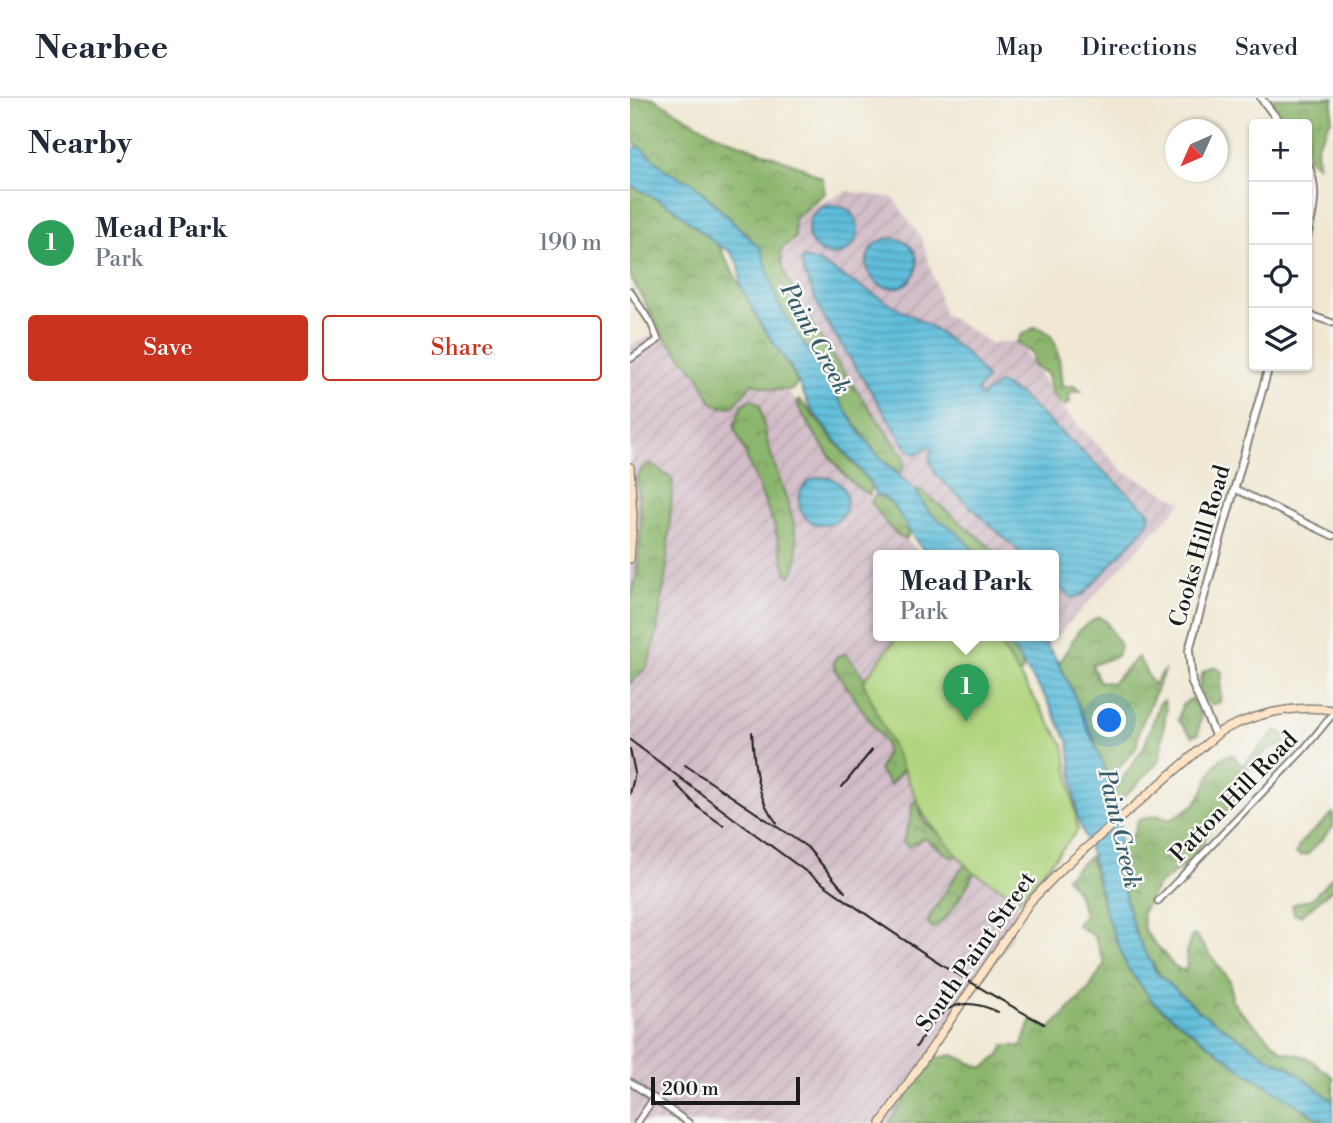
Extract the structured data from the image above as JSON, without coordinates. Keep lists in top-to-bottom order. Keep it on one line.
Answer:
{"streets":{"main road":["South Paint Street"],"street":["Cooks Hill Road","Patton Hill Road"]},"crossings":[["Cooks Hill Road","South Paint Street"],["Patton Hill Road","South Paint Street"]],"water":["Paint Creek"],"scale_bar":"200 m","north":"bottom left","page":{"header":"Nearbee","nav":["Map","Directions","Saved"],"heading":"Nearby","map_buttons":["+","−"],"list":[{"mark":"1","name":"Mead Park","note":"Park","value":"190 m"}],"buttons":["Save","Share"],"popup":["Mead Park","Park"],"pins":"1","scale":"200 m"}}
